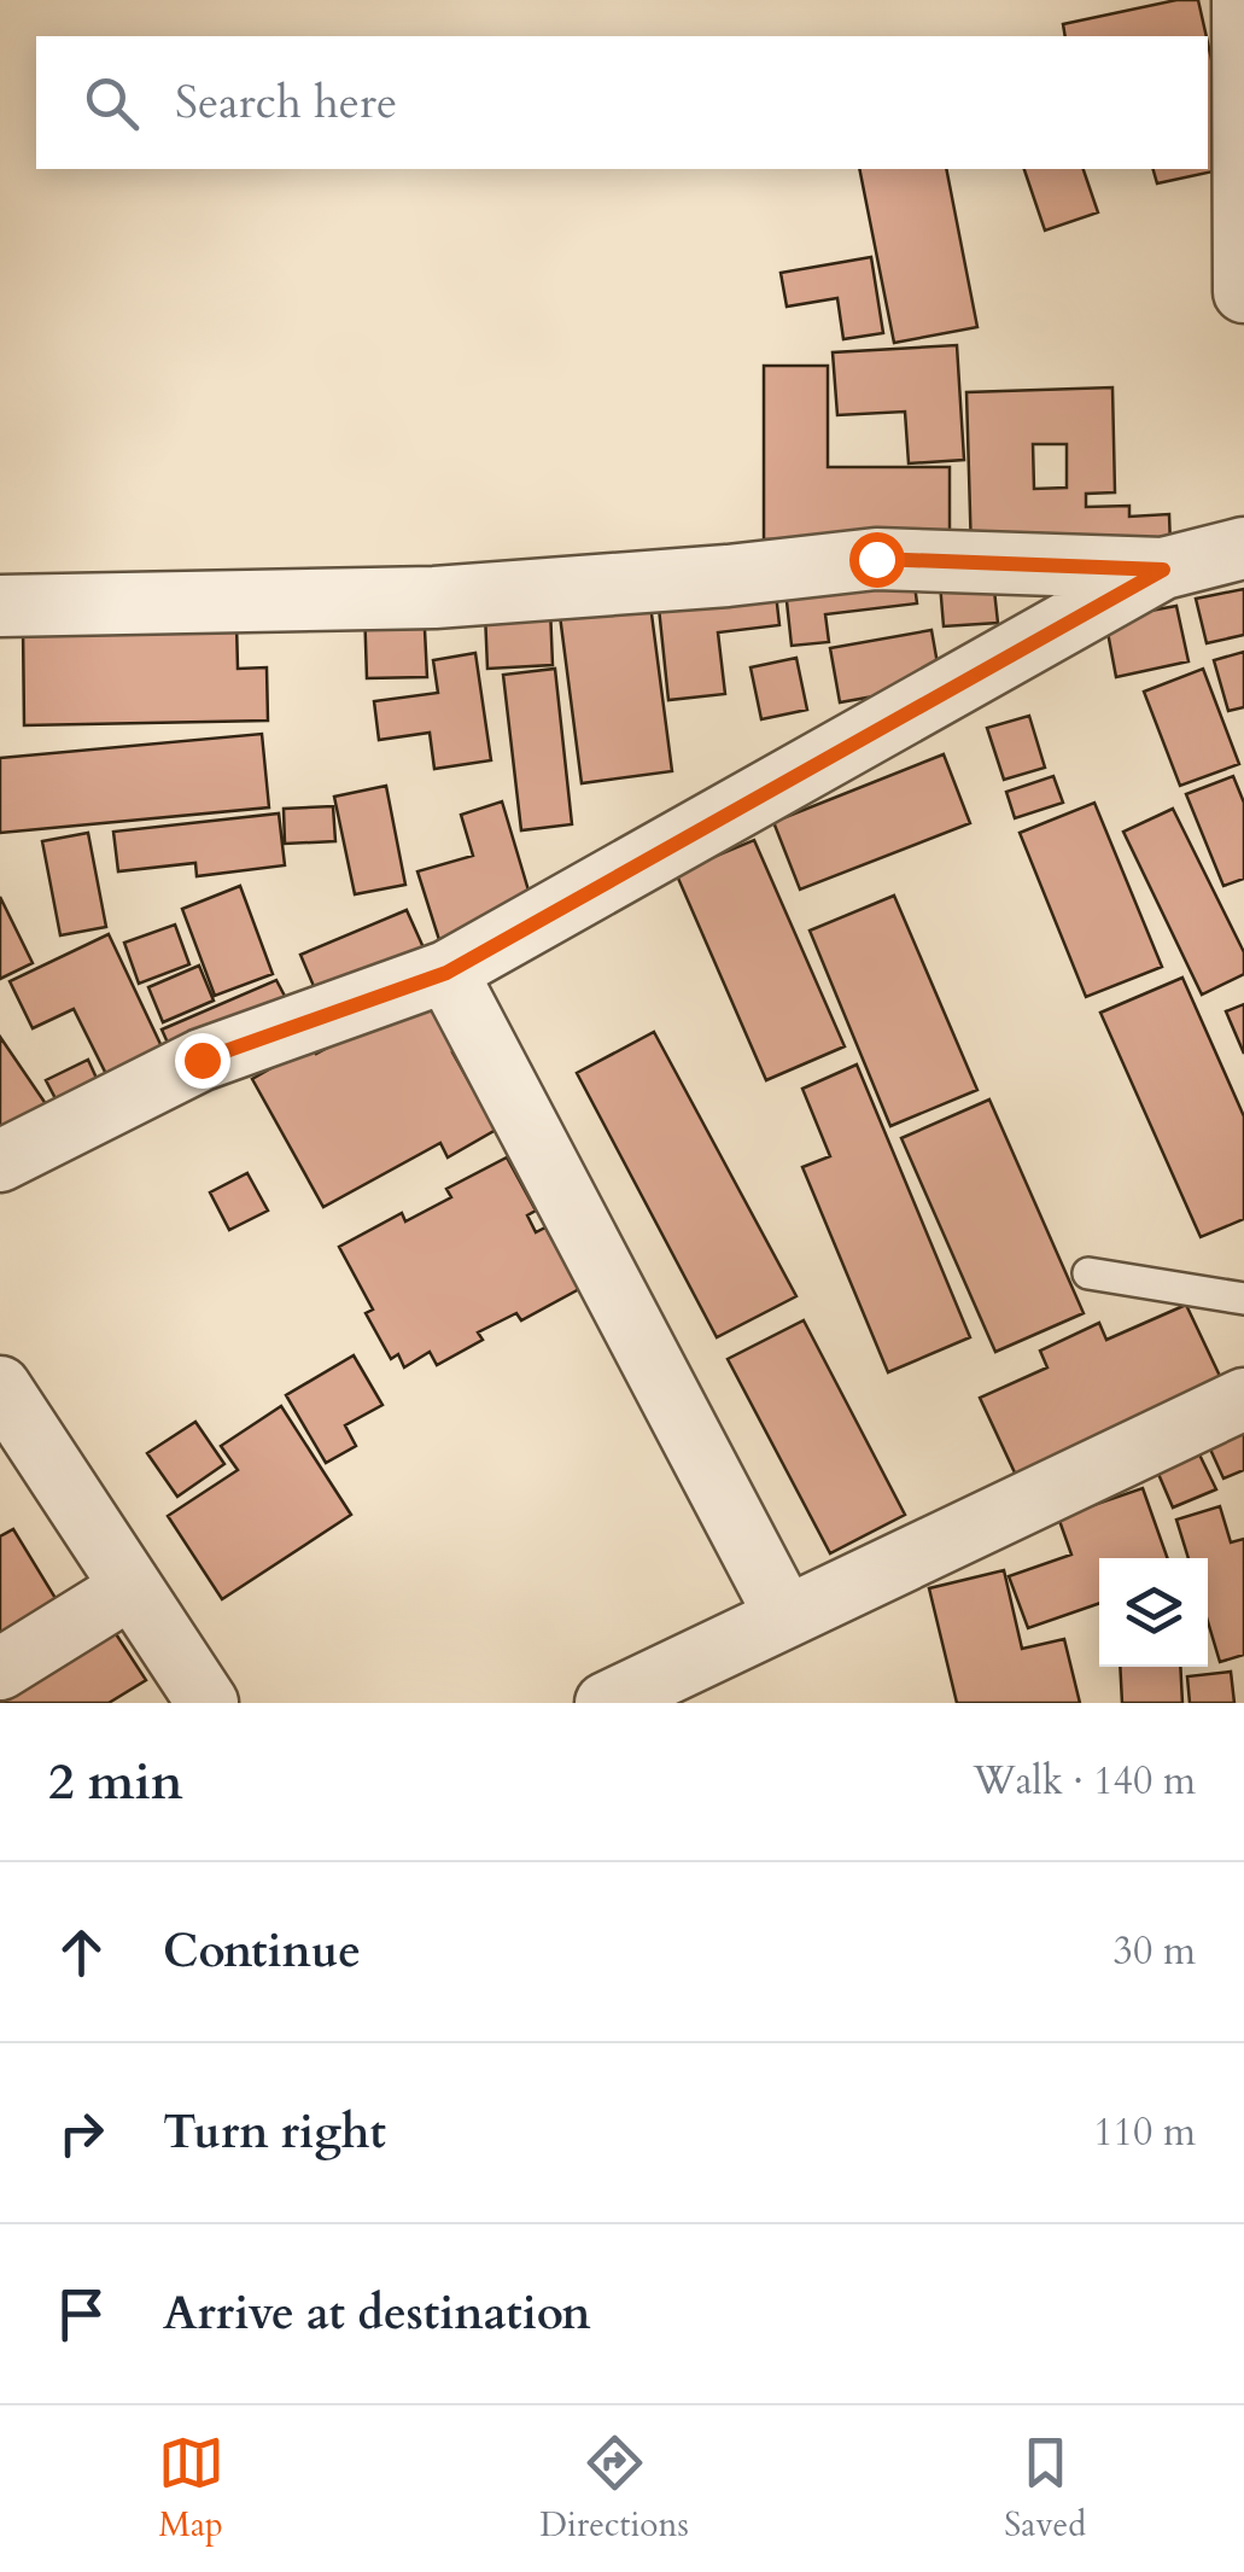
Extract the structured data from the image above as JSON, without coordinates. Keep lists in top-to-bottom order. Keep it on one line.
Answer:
{"page":{"search":"Search here","heading":["2 min","Walk · 140 m"],"list":[["Continue","30 m"],["Turn right","110 m"],"Arrive at destination"],"nav":["Map","Directions","Saved"]}}
